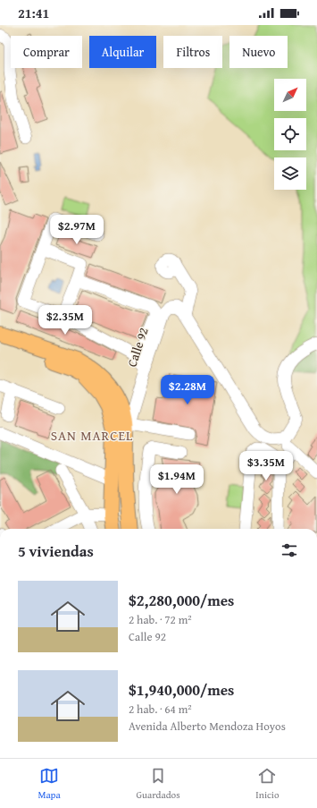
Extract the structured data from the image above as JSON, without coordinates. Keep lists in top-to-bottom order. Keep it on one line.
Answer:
{"streets":{"street":["Calle 92"]},"districts":["SAN MARCEL"],"north":"top right","page":{"status":"21:41","chip":["Comprar","Alquilar","Filtros","Nuevo"],"price":["$2.97M","$2.35M","$2.28M","$3.35M","$1.94M"],"heading":"5 viviendas","list":[{"name":"$2,280,000/mes","note":"2 hab. · 72 m² · Calle 92"},{"name":"$1,940,000/mes","note":"2 hab. · 64 m² · Avenida Alberto Mendoza Hoyos"}],"tabs":["Mapa","Guardados","Inicio"]}}
